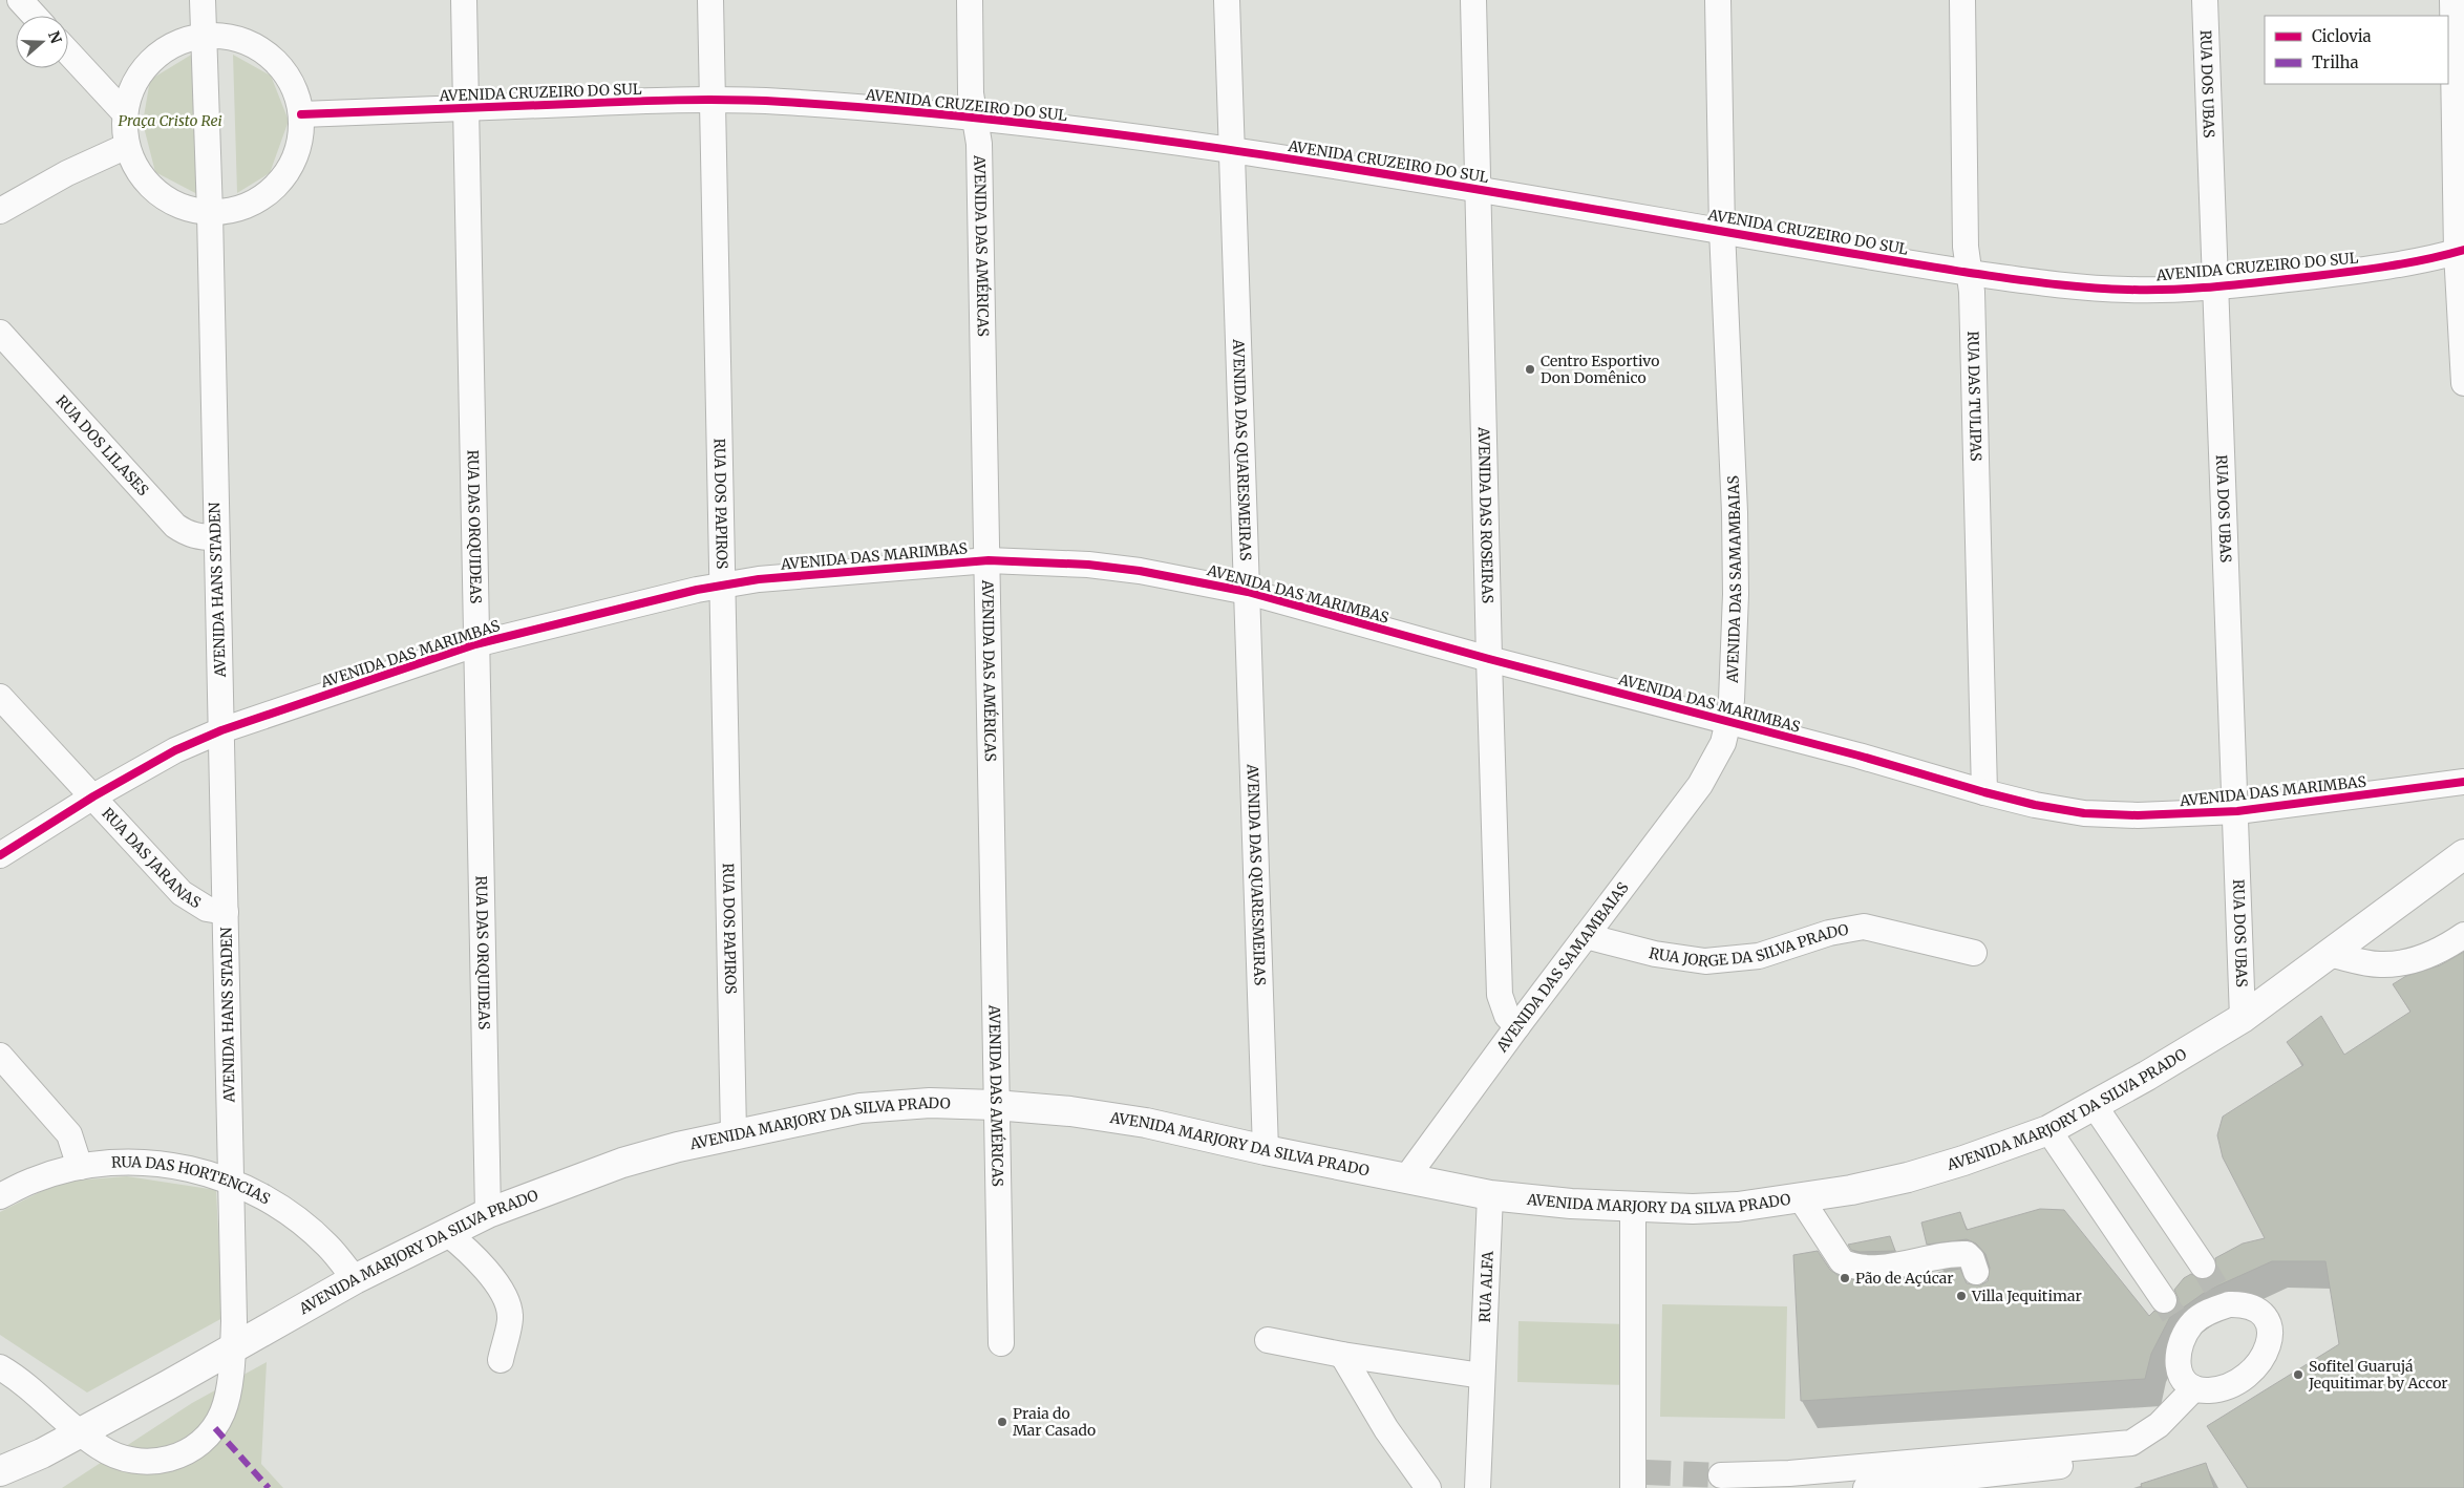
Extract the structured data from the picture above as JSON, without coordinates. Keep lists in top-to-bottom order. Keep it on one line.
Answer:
{"streets":{"main road":["AVENIDA MARJORY DA SILVA PRADO"],"street":["RUA DOS UBAS","AVENIDA CRUZEIRO DO SUL","AVENIDA DAS AMÉRICAS","RUA DAS TULIPAS","RUA DOS LILASES","AVENIDA DAS QUARESMEIRAS","RUA DOS PAPIROS","AVENIDA DAS ROSEIRAS","RUA DAS ORQUIDEAS","AVENIDA DAS MARIMBAS","AVENIDA DAS SAMAMBAIAS","AVENIDA HANS STADEN","RUA DAS JARANAS","RUA JORGE DA SILVA PRADO","RUA DAS HORTENCIAS","RUA ALFA"]},"crossings":[["RUA DOS UBAS","AVENIDA CRUZEIRO DO SUL"],["RUA DOS UBAS","AVENIDA DAS MARIMBAS"],["RUA DOS UBAS","AVENIDA MARJORY DA SILVA PRADO"],["AVENIDA CRUZEIRO DO SUL","AVENIDA DAS AMÉRICAS"],["AVENIDA CRUZEIRO DO SUL","RUA DAS TULIPAS"],["AVENIDA CRUZEIRO DO SUL","AVENIDA DAS QUARESMEIRAS"],["AVENIDA CRUZEIRO DO SUL","RUA DOS PAPIROS"],["AVENIDA CRUZEIRO DO SUL","AVENIDA DAS ROSEIRAS"],["AVENIDA CRUZEIRO DO SUL","RUA DAS ORQUIDEAS"],["AVENIDA CRUZEIRO DO SUL","AVENIDA DAS SAMAMBAIAS"],["AVENIDA DAS AMÉRICAS","AVENIDA DAS MARIMBAS"],["AVENIDA DAS AMÉRICAS","AVENIDA MARJORY DA SILVA PRADO"],["RUA DAS TULIPAS","AVENIDA DAS MARIMBAS"],["RUA DOS LILASES","AVENIDA HANS STADEN"],["AVENIDA DAS QUARESMEIRAS","AVENIDA DAS MARIMBAS"],["AVENIDA DAS QUARESMEIRAS","AVENIDA MARJORY DA SILVA PRADO"],["RUA DOS PAPIROS","AVENIDA DAS MARIMBAS"],["RUA DOS PAPIROS","AVENIDA MARJORY DA SILVA PRADO"],["AVENIDA DAS ROSEIRAS","AVENIDA DAS MARIMBAS"],["AVENIDA DAS ROSEIRAS","AVENIDA DAS SAMAMBAIAS"],["RUA DAS ORQUIDEAS","AVENIDA DAS MARIMBAS"],["RUA DAS ORQUIDEAS","AVENIDA MARJORY DA SILVA PRADO"],["AVENIDA DAS MARIMBAS","AVENIDA DAS SAMAMBAIAS"],["AVENIDA DAS MARIMBAS","AVENIDA HANS STADEN"],["AVENIDA DAS MARIMBAS","RUA DAS JARANAS"],["AVENIDA DAS SAMAMBAIAS","RUA JORGE DA SILVA PRADO"],["AVENIDA DAS SAMAMBAIAS","AVENIDA MARJORY DA SILVA PRADO"],["AVENIDA HANS STADEN","RUA DAS JARANAS"],["AVENIDA HANS STADEN","AVENIDA MARJORY DA SILVA PRADO"],["AVENIDA HANS STADEN","RUA DAS HORTENCIAS"],["AVENIDA MARJORY DA SILVA PRADO","RUA DAS HORTENCIAS"],["AVENIDA MARJORY DA SILVA PRADO","RUA ALFA"]],"parks":["Praça Cristo Rei"],"places":["Centro Esportivo Don Domênico","Pão de Açúcar","Villa Jequitimar","Sofitel Guarujá Jequitimar by Accor","Praia do Mar Casado"],"legend":["Ciclovia","Trilha"],"north":"right"}
